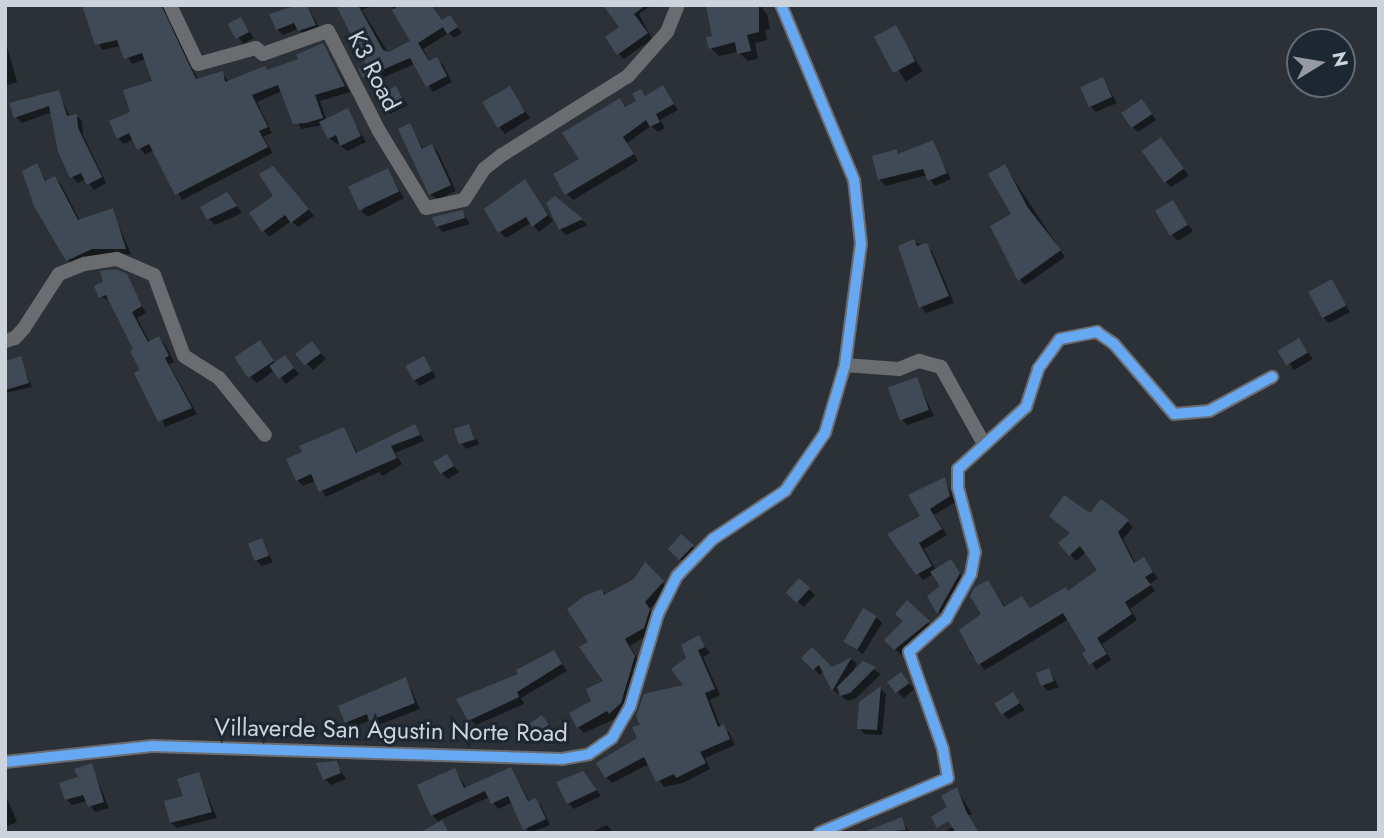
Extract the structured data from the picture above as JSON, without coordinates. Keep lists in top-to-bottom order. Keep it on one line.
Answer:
{"streets":{"street":["K3 Road","Villaverde San Agustin Norte Road"]},"north":"right"}
